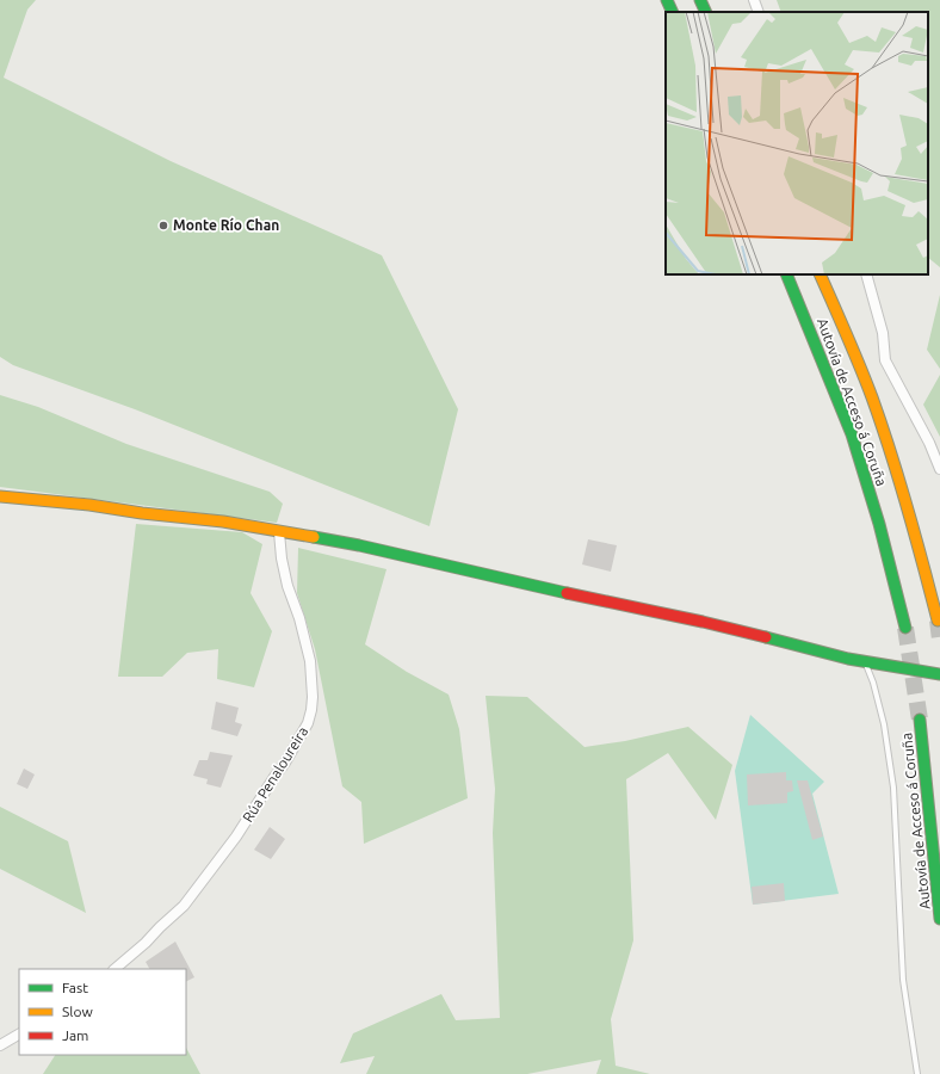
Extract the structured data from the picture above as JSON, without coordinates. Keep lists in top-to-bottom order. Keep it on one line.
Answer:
{"streets":{"main road":["Autovía de Acceso á Coruña"],"street":["Rúa Penaloureira"]},"places":["Monte Río Chan"],"legend":["Fast","Slow","Jam"]}
